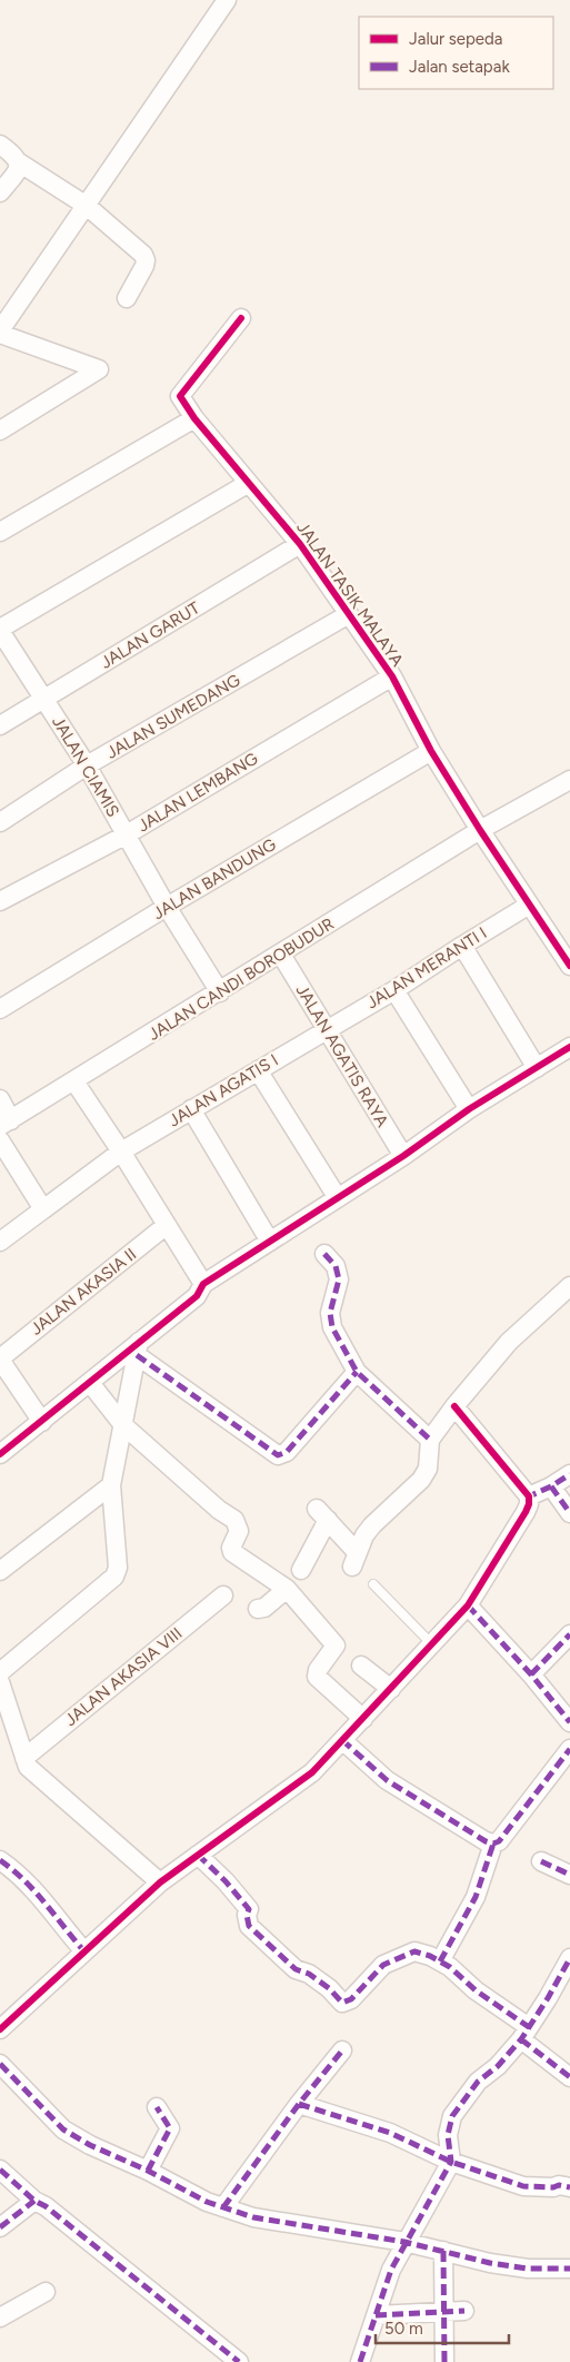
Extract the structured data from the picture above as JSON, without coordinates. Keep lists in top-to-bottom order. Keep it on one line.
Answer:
{"streets":{"street":["JALAN TASIK MALAYA","JALAN GARUT","JALAN SUMEDANG","JALAN CIAMIS","JALAN LEMBANG","JALAN BANDUNG","JALAN MERANTI I","JALAN CANDI BOROBUDUR","JALAN AGATIS RAYA","JALAN AGATIS I","JALAN AKASIA II","JALAN AKASIA VIII"]},"crossings":[["JALAN TASIK MALAYA","JALAN GARUT"],["JALAN TASIK MALAYA","JALAN SUMEDANG"],["JALAN TASIK MALAYA","JALAN CIAMIS"],["JALAN TASIK MALAYA","JALAN LEMBANG"],["JALAN TASIK MALAYA","JALAN BANDUNG"],["JALAN TASIK MALAYA","JALAN MERANTI I"],["JALAN TASIK MALAYA","JALAN CANDI BOROBUDUR"],["JALAN GARUT","JALAN CIAMIS"],["JALAN SUMEDANG","JALAN CIAMIS"],["JALAN CIAMIS","JALAN LEMBANG"],["JALAN CIAMIS","JALAN BANDUNG"],["JALAN CIAMIS","JALAN CANDI BOROBUDUR"],["JALAN MERANTI I","JALAN AGATIS RAYA"],["JALAN MERANTI I","JALAN AGATIS I"],["JALAN CANDI BOROBUDUR","JALAN AGATIS RAYA"],["JALAN AGATIS RAYA","JALAN AGATIS I"]],"legend":["Jalur sepeda","Jalan setapak"],"scale_bar":"50 m"}
